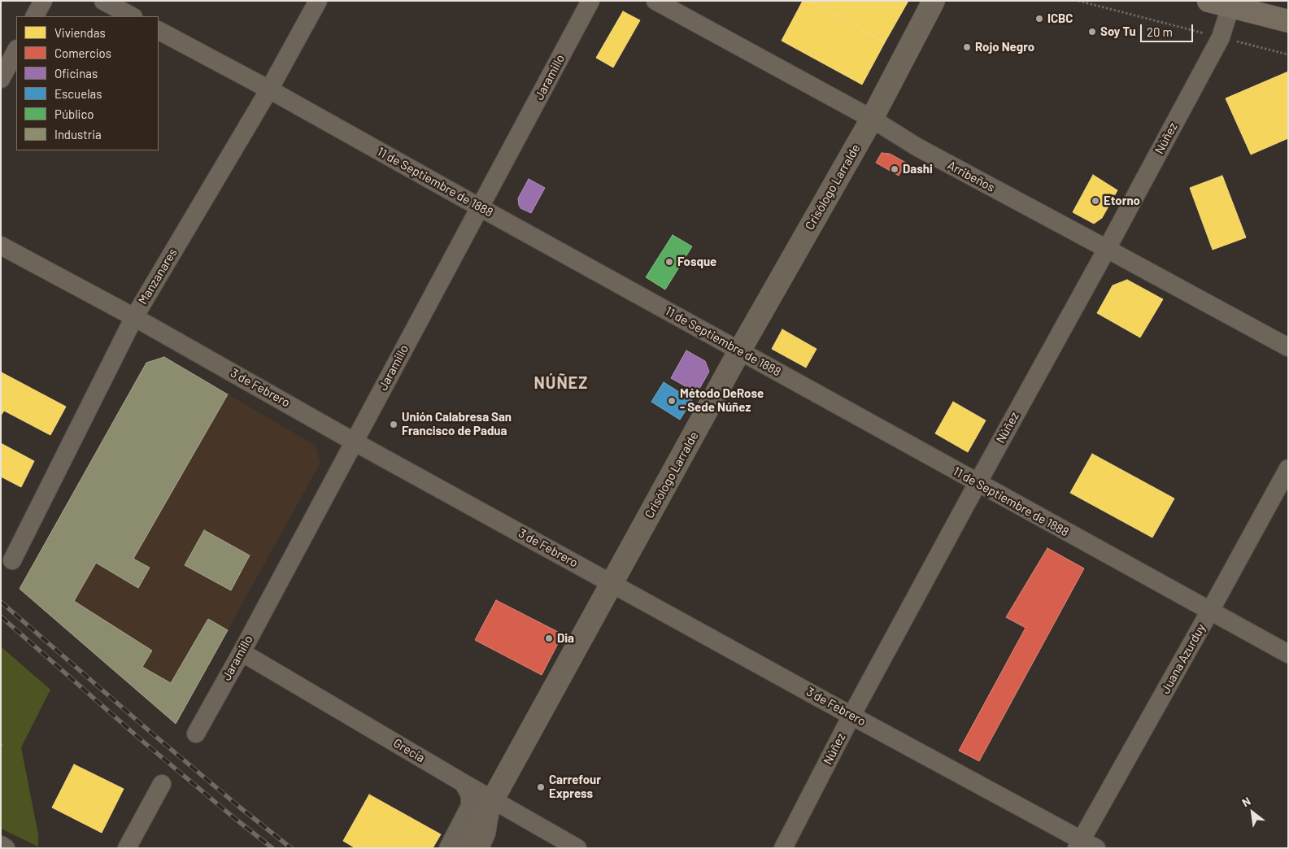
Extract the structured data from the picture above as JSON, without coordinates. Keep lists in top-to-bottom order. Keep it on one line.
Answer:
{"streets":{"street":["Jaramillo","Núñez","Arribeños","11 de Septiembre de 1888","Crisólogo Larralde","Manzanares","3 de Febrero","Juana Azurduy","Grecia"]},"crossings":[["Jaramillo","11 de Septiembre de 1888"],["Jaramillo","3 de Febrero"],["Jaramillo","Grecia"],["Núñez","Arribeños"],["Núñez","11 de Septiembre de 1888"],["Núñez","3 de Febrero"],["Arribeños","Crisólogo Larralde"],["11 de Septiembre de 1888","Crisólogo Larralde"],["11 de Septiembre de 1888","Manzanares"],["11 de Septiembre de 1888","Juana Azurduy"],["Crisólogo Larralde","3 de Febrero"],["Crisólogo Larralde","Grecia"],["Manzanares","3 de Febrero"],["3 de Febrero","Juana Azurduy"]],"districts":["NÚÑEZ"],"places":["ICBC","Soy Tu","Rojo Negro","Dashi","Etorno","Fosque","Método DeRose - Sede Núñez","Unión Calabresa San Francisco de Padua","Dia","Carrefour Express"],"legend":["Viviendas","Comercios","Oficinas","Escuelas","Público","Industria"],"scale_bar":"20 m","north":"top left"}
